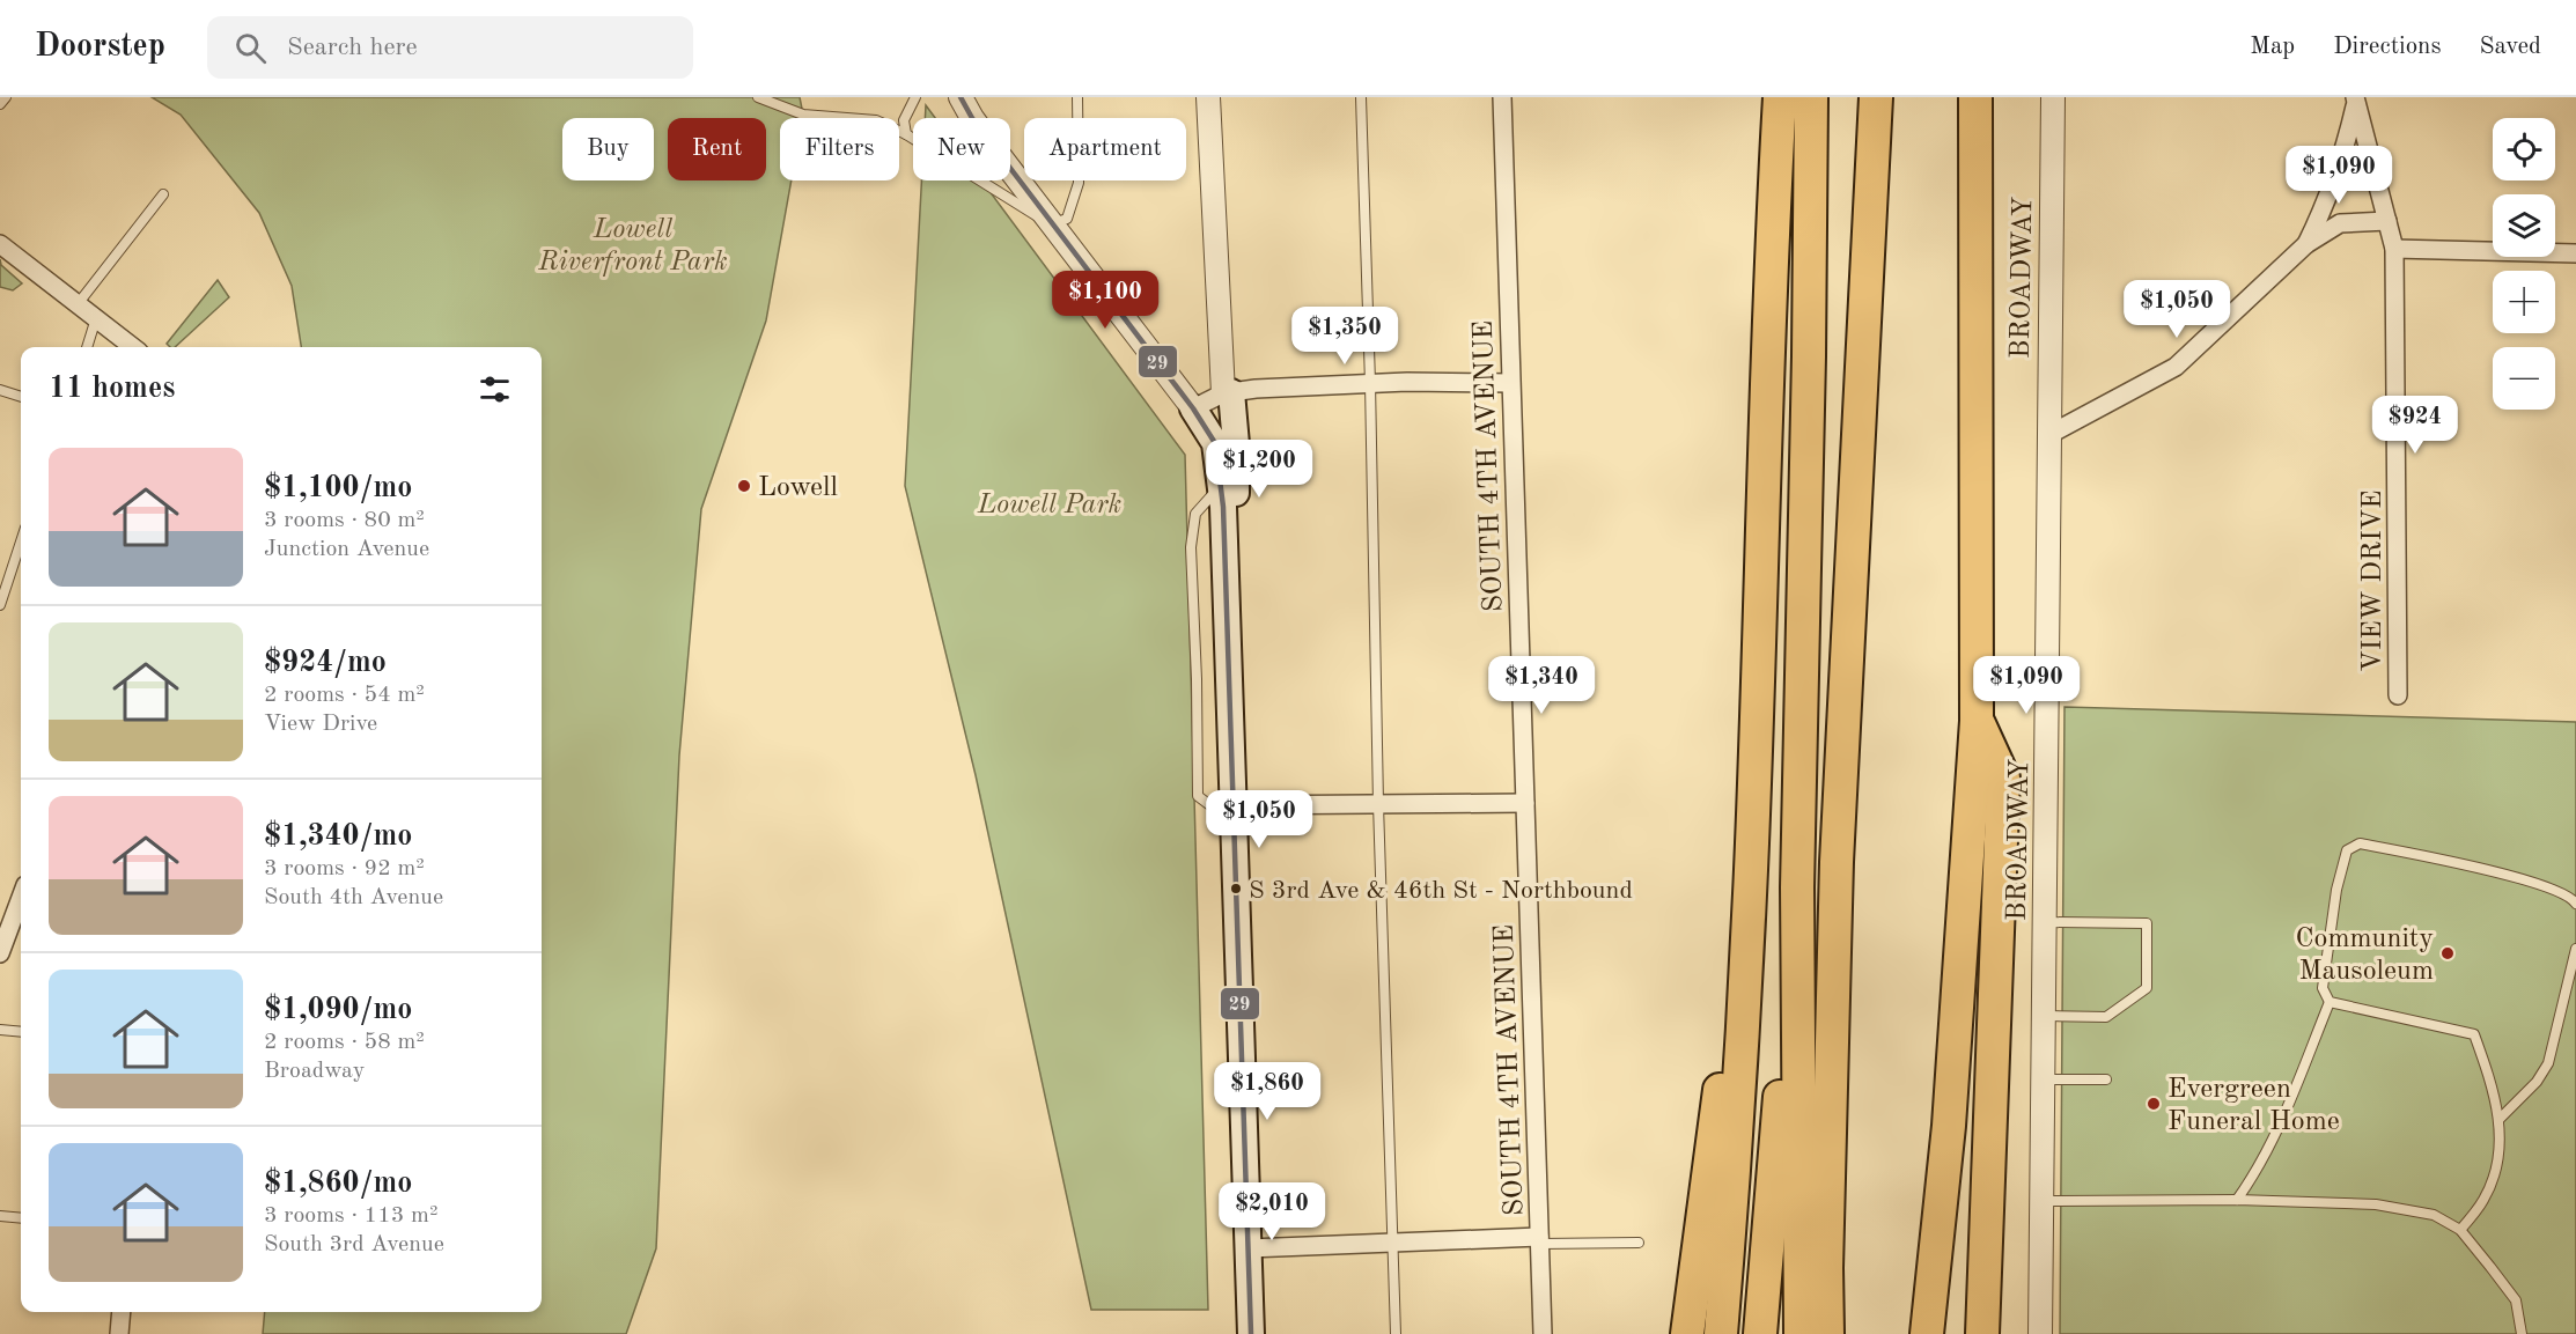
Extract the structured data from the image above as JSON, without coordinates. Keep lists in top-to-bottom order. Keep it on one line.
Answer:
{"streets":{"street":["BROADWAY","SOUTH 4TH AVENUE","VIEW DRIVE"]},"parks":["Lowell Riverfront Park","Lowell Park"],"places":["Lowell","S 3rd Ave & 46th St - Northbound","Community Mausoleum","Evergreen Funeral Home"],"lines":["transit line 29"],"page":{"header":"Doorstep","search":"Search here","nav":["Map","Directions","Saved"],"map_buttons":["+","−"],"chip":["Buy","Rent","Filters","New","Apartment"],"price":["$1,090","$1,100","$1,050","$1,350","$924","$1,200","$1,340","$1,090","$1,050","$1,860","$2,010"],"heading":"11 homes","list":[{"name":"$1,100/mo","note":"3 rooms · 80 m² · Junction Avenue"},{"name":"$924/mo","note":"2 rooms · 54 m² · View Drive"},{"name":"$1,340/mo","note":"3 rooms · 92 m² · South 4th Avenue"},{"name":"$1,090/mo","note":"2 rooms · 58 m² · Broadway"},{"name":"$1,860/mo","note":"3 rooms · 113 m² · South 3rd Avenue"}]}}
